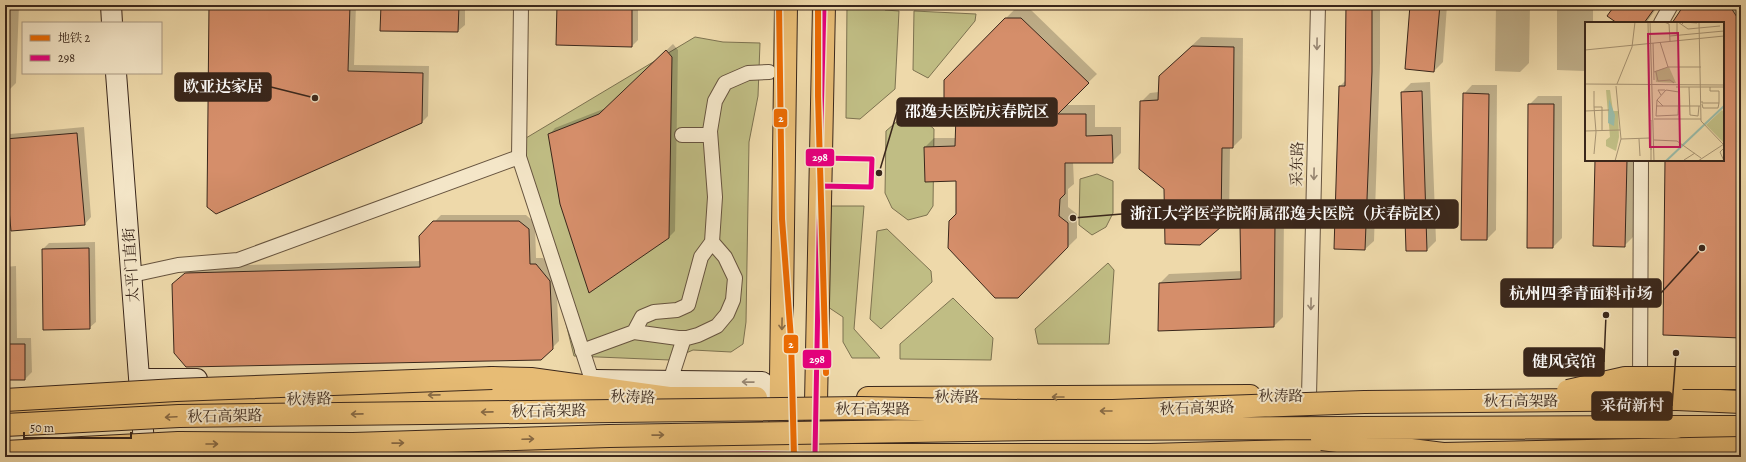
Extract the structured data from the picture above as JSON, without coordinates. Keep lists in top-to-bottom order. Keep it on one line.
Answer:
{"streets":{"main road":["太平门直街","秋涛路","秋石高架路"],"street":["采东路"]},"crossings":[["采东路","秋涛路"],["太平门直街","秋涛路"]],"one_way":["采东路"],"places":["欧亚达家居","邵逸夫医院庆春院区","浙江大学医学院附属邵逸夫医院（庆春院区）","杭州四季青面料市场","健风宾馆","采荷新村"],"lines":["metro line 2","transit line 298"],"legend":["地铁 2","298"],"scale_bar":"50 m"}
